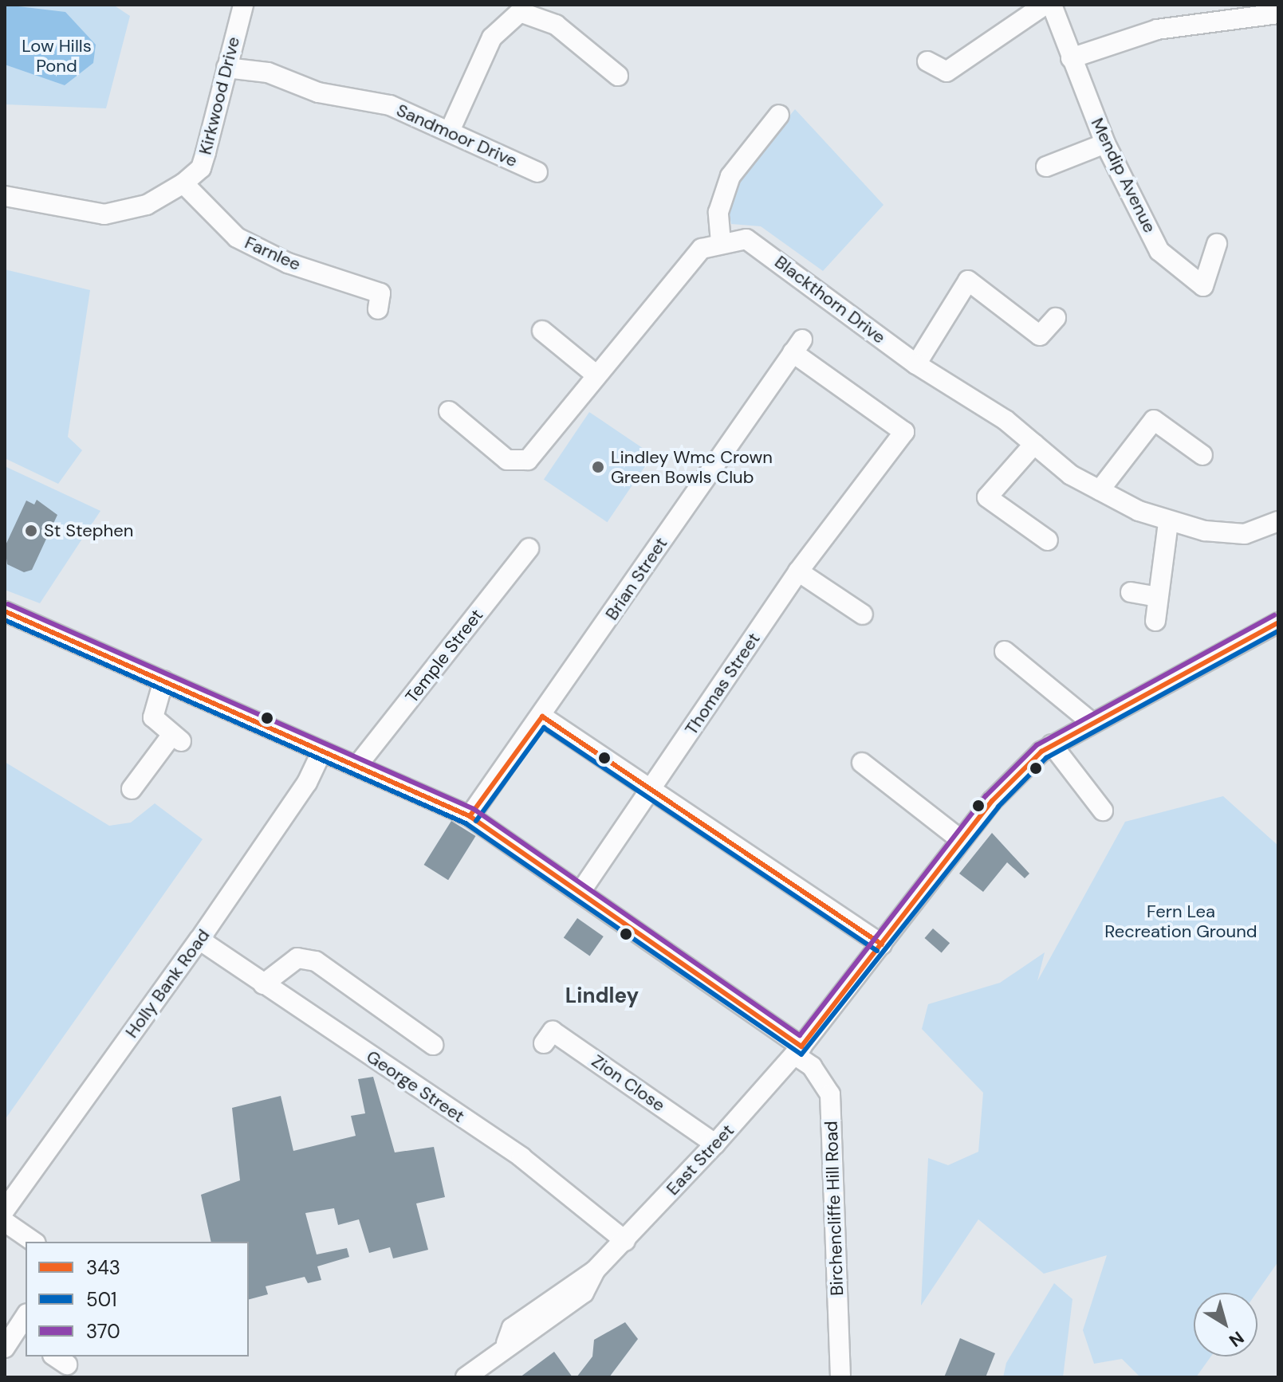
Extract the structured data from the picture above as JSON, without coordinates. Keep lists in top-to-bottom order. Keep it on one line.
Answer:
{"streets":{"street":["Kirkwood Drive","Sandmoor Drive","Mendip Avenue","Farnlee","Blackthorn Drive","Brian Street","Temple Street","Thomas Street","Holly Bank Road","Zion Close","George Street","East Street","Birchencliffe Hill Road"]},"crossings":[["Kirkwood Drive","Sandmoor Drive"],["Kirkwood Drive","Farnlee"],["Brian Street","Thomas Street"],["Brian Street","Birchencliffe Hill Road"],["Temple Street","Birchencliffe Hill Road"],["Thomas Street","Birchencliffe Hill Road"],["Holly Bank Road","George Street"],["Holly Bank Road","Birchencliffe Hill Road"],["Zion Close","East Street"],["George Street","East Street"],["East Street","Birchencliffe Hill Road"]],"districts":["Lindley"],"parks":["Low Hills Pond","Fern Lea Recreation Ground"],"places":["Lindley Wmc Crown Green Bowls Club","St Stephen"],"lines":["transit line 370","transit line 343","transit line 501"],"legend":["343","501","370"],"north":"bottom right"}
